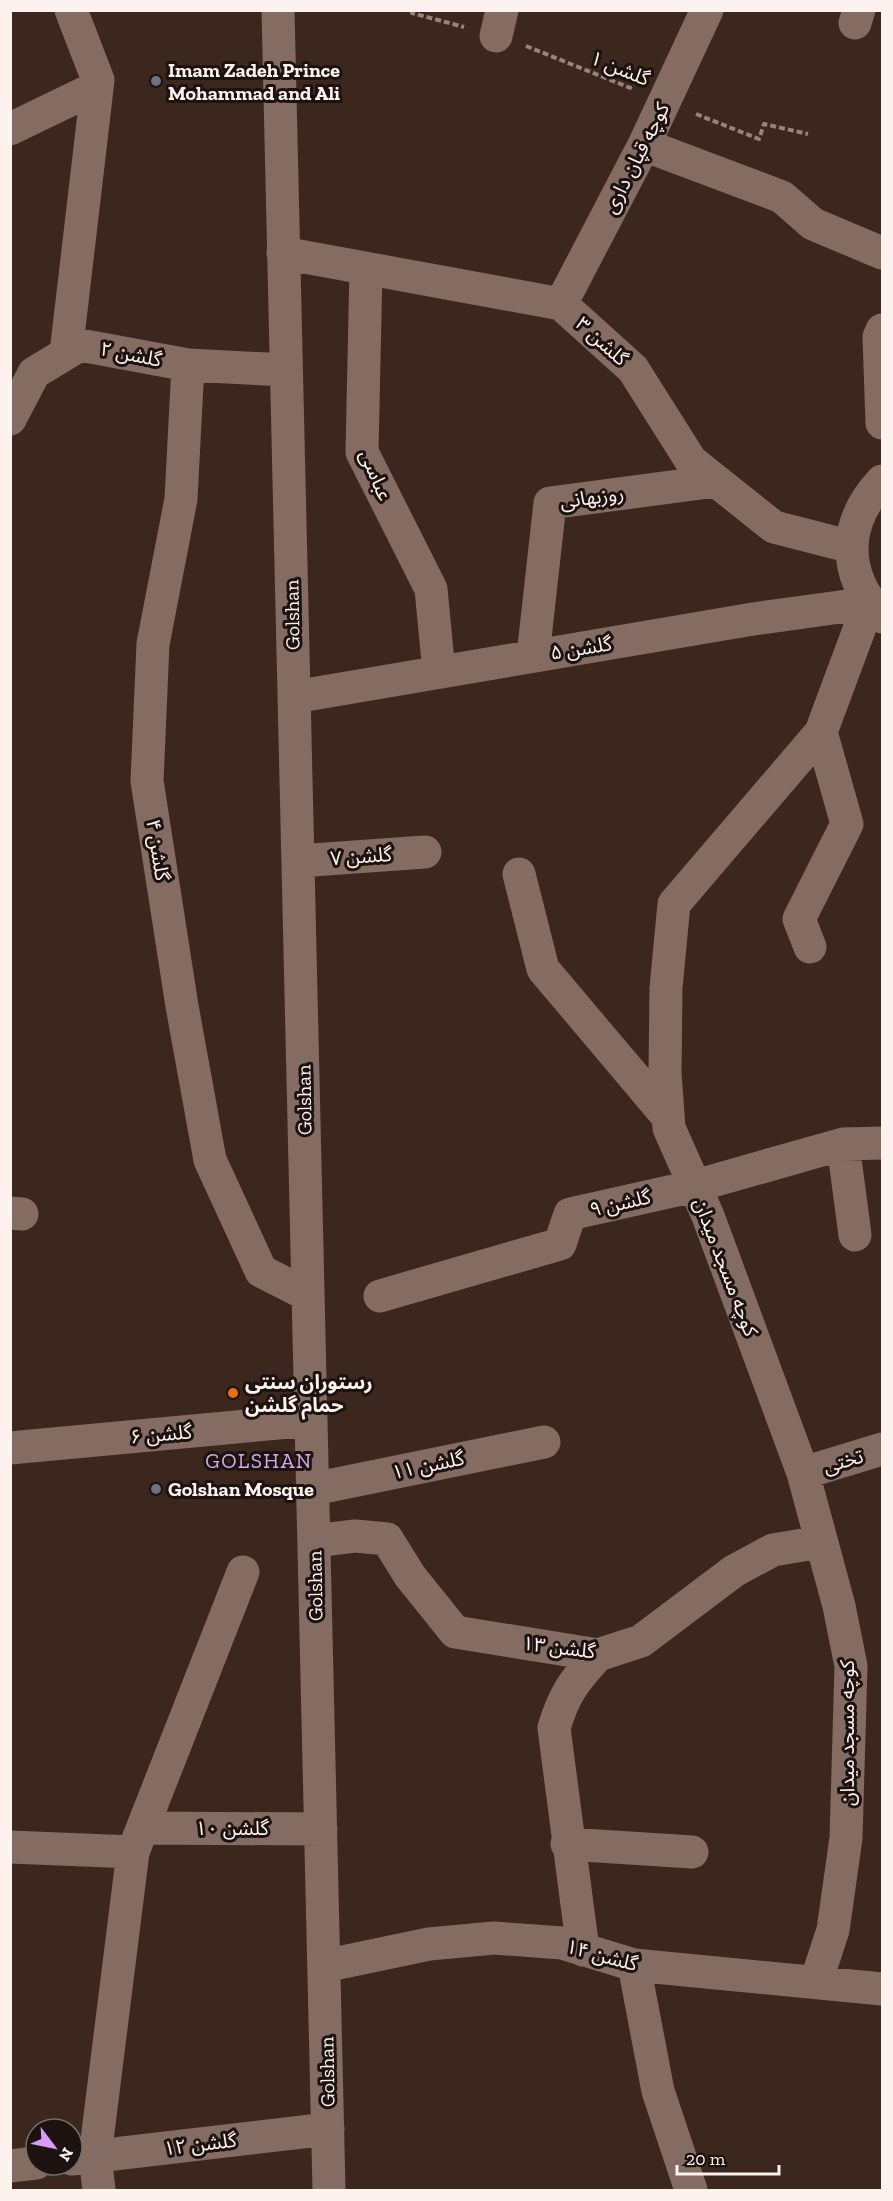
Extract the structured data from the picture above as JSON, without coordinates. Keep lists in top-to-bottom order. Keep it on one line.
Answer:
{"streets":{"street":["کوچه قپان داری","گلشن ۳","گلشن ۲","عباسی","روزبهانی","Golshan","گلشن ۵","گلشن ۴","گلشن ۷","گلشن ۹","کوچه مسجد میدان","گلشن ۶","تختی","گلشن ۱۱","گلشن ۱۳","گلشن ۱۰","گلشن ۱۴","گلشن ۱۲"],"path":["گلشن ۱"]},"crossings":[["گلشن ۱","کوچه قپان داری"],["کوچه قپان داری","گلشن ۳"],["گلشن ۳","عباسی"],["گلشن ۳","روزبهانی"],["گلشن ۳","Golshan"],["گلشن ۲","Golshan"],["گلشن ۲","گلشن ۴"],["عباسی","گلشن ۵"],["روزبهانی","گلشن ۵"],["Golshan","گلشن ۵"],["Golshan","گلشن ۴"],["Golshan","گلشن ۷"],["Golshan","گلشن ۶"],["Golshan","گلشن ۱۱"],["Golshan","گلشن ۱۳"],["Golshan","گلشن ۱۰"],["Golshan","گلشن ۱۴"],["Golshan","گلشن ۱۲"],["گلشن ۵","کوچه مسجد میدان"],["گلشن ۹","کوچه مسجد میدان"],["کوچه مسجد میدان","تختی"],["کوچه مسجد میدان","گلشن ۱۳"],["کوچه مسجد میدان","گلشن ۱۴"]],"districts":["GOLSHAN"],"places":["Imam Zadeh Prince Mohammad and Ali","رستوران سنتی حمام گلشن","Golshan Mosque"],"scale_bar":"20 m","north":"bottom right"}
